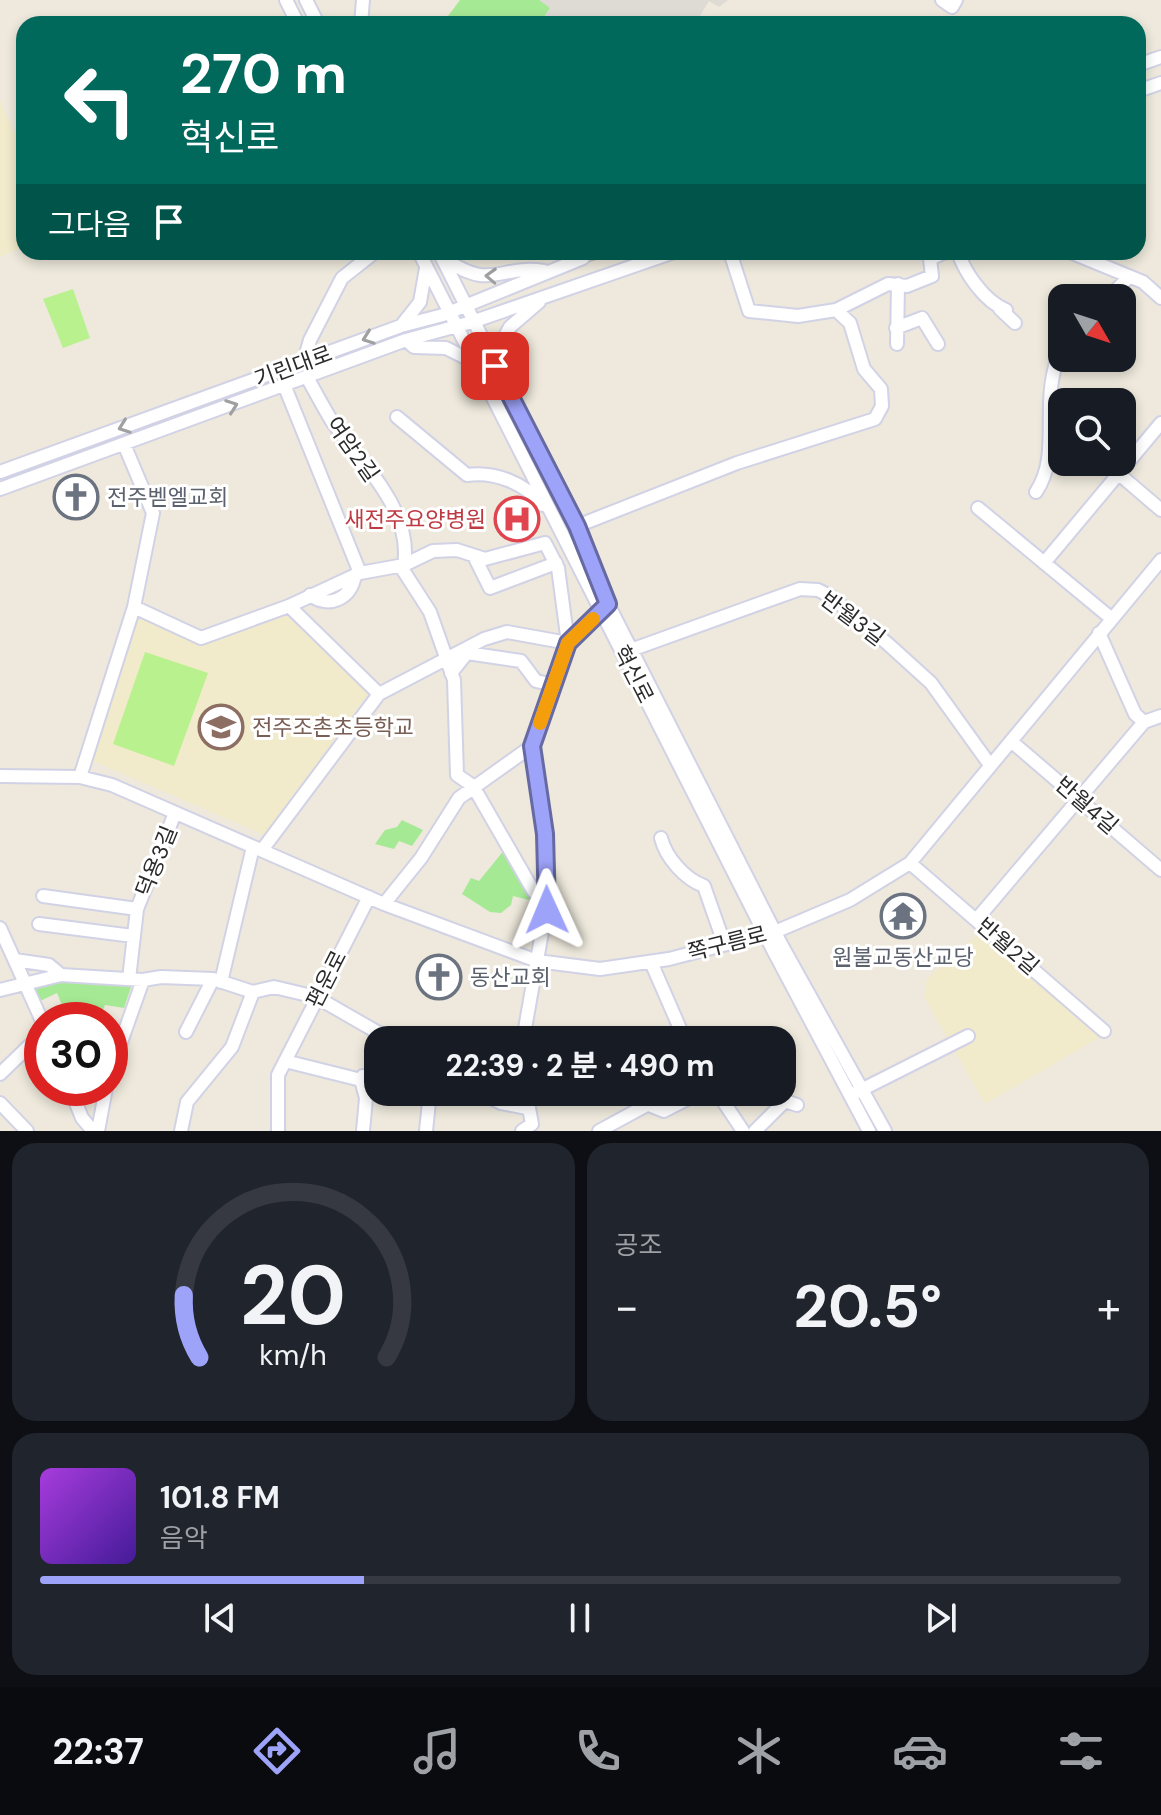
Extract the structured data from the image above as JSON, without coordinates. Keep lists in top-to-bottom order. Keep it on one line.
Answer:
{"streets":{"street":["기린대로","여암2길","반월3길","혁신로","반월4길","덕용3길","쪽구름로","반월2길","편운로"]},"crossings":[["기린대로","여암2길"],["기린대로","혁신로"],["반월3길","혁신로"],["반월3길","쪽구름로"],["혁신로","쪽구름로"],["반월4길","쪽구름로"],["덕용3길","쪽구름로"],["쪽구름로","반월2길"],["쪽구름로","편운로"]],"places":{"church":["전주벧엘교회","동산교회"],"hospital":["새전주요양병원"],"school or university":["전주조촌초등학교"],"temple":["원불교동산교당"]},"north":"bottom right","page":{"turn":["270 m","혁신로"],"then":"그다음","limit":"30","trip":"22:39 · 2 분 · 490 m","tile":"공조","heat":["−","20.5°","+"],"song":["101.8 FM","음악"],"tabs":"22:37","gauge":["20","km/h"]}}
